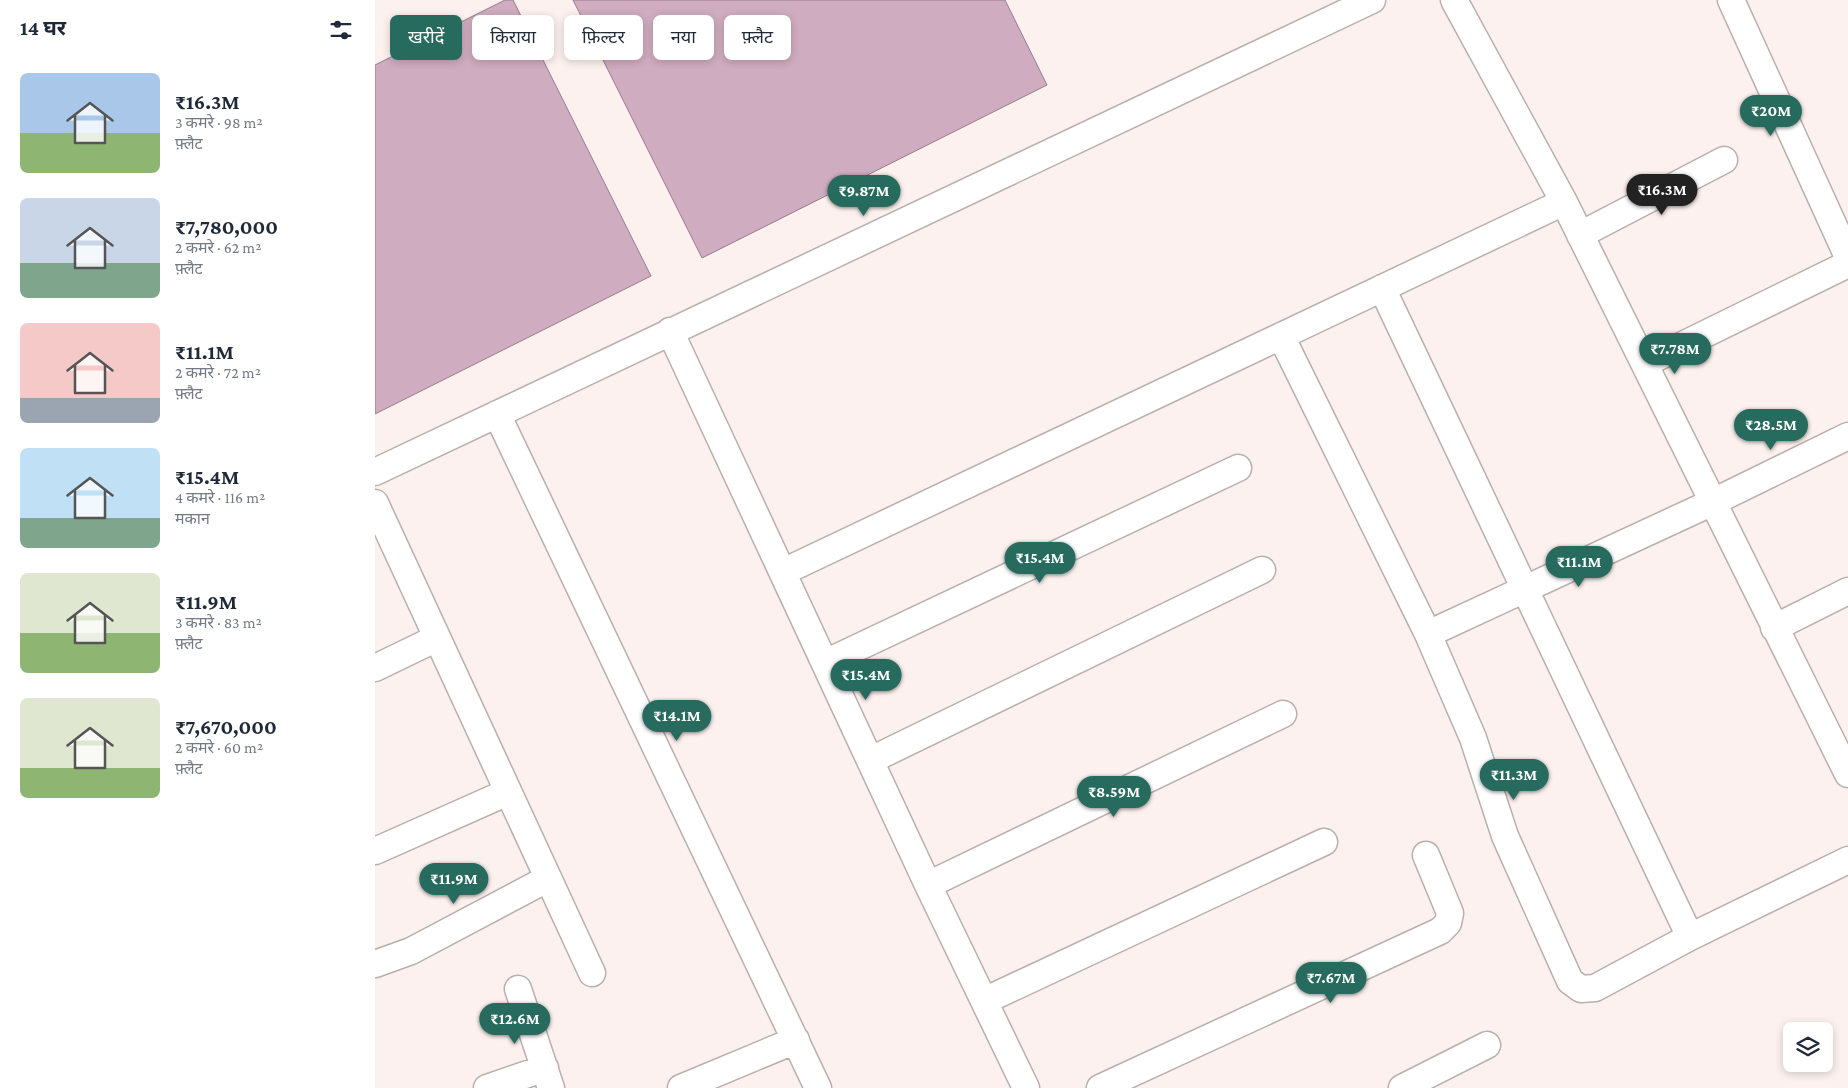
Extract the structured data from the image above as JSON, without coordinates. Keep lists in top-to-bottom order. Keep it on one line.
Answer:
{"page":{"heading":"14 घर","chip":["खरीदें","किराया","फ़िल्टर","नया","फ़्लैट"],"list":[{"name":"₹16.3M","note":"3 कमरे · 98 m² · फ़्लैट"},{"name":"₹7,780,000","note":"2 कमरे · 62 m² · फ़्लैट"},{"name":"₹11.1M","note":"2 कमरे · 72 m² · फ़्लैट"},{"name":"₹15.4M","note":"4 कमरे · 116 m² · मकान"},{"name":"₹11.9M","note":"3 कमरे · 83 m² · फ़्लैट"},{"name":"₹7,670,000","note":"2 कमरे · 60 m² · फ़्लैट"}],"price":["₹20M","₹16.3M","₹9.87M","₹7.78M","₹28.5M","₹15.4M","₹11.1M","₹15.4M","₹14.1M","₹11.3M","₹8.59M","₹11.9M","₹7.67M","₹12.6M"]}}
